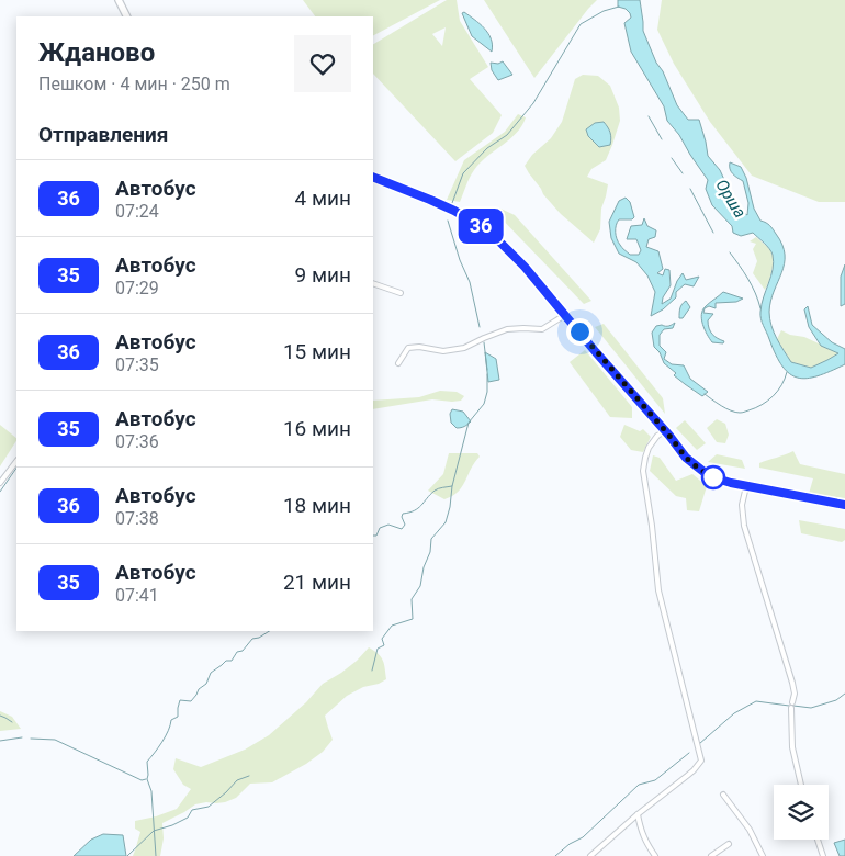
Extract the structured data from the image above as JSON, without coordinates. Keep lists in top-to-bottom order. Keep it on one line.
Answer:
{"water":["Орша"],"lines":["bus line 36"],"page":{"on_map":"36","heading":[["Жданово","Пешком · 4 мин · 250 m"],"Отправления"],"list":[{"mark":"36","name":"Автобус","note":"07:24","value":"4 мин"},{"mark":"35","name":"Автобус","note":"07:29","value":"9 мин"},{"mark":"36","name":"Автобус","note":"07:35","value":"15 мин"},{"mark":"35","name":"Автобус","note":"07:36","value":"16 мин"},{"mark":"36","name":"Автобус","note":"07:38","value":"18 мин"},{"mark":"35","name":"Автобус","note":"07:41","value":"21 мин"}]}}
